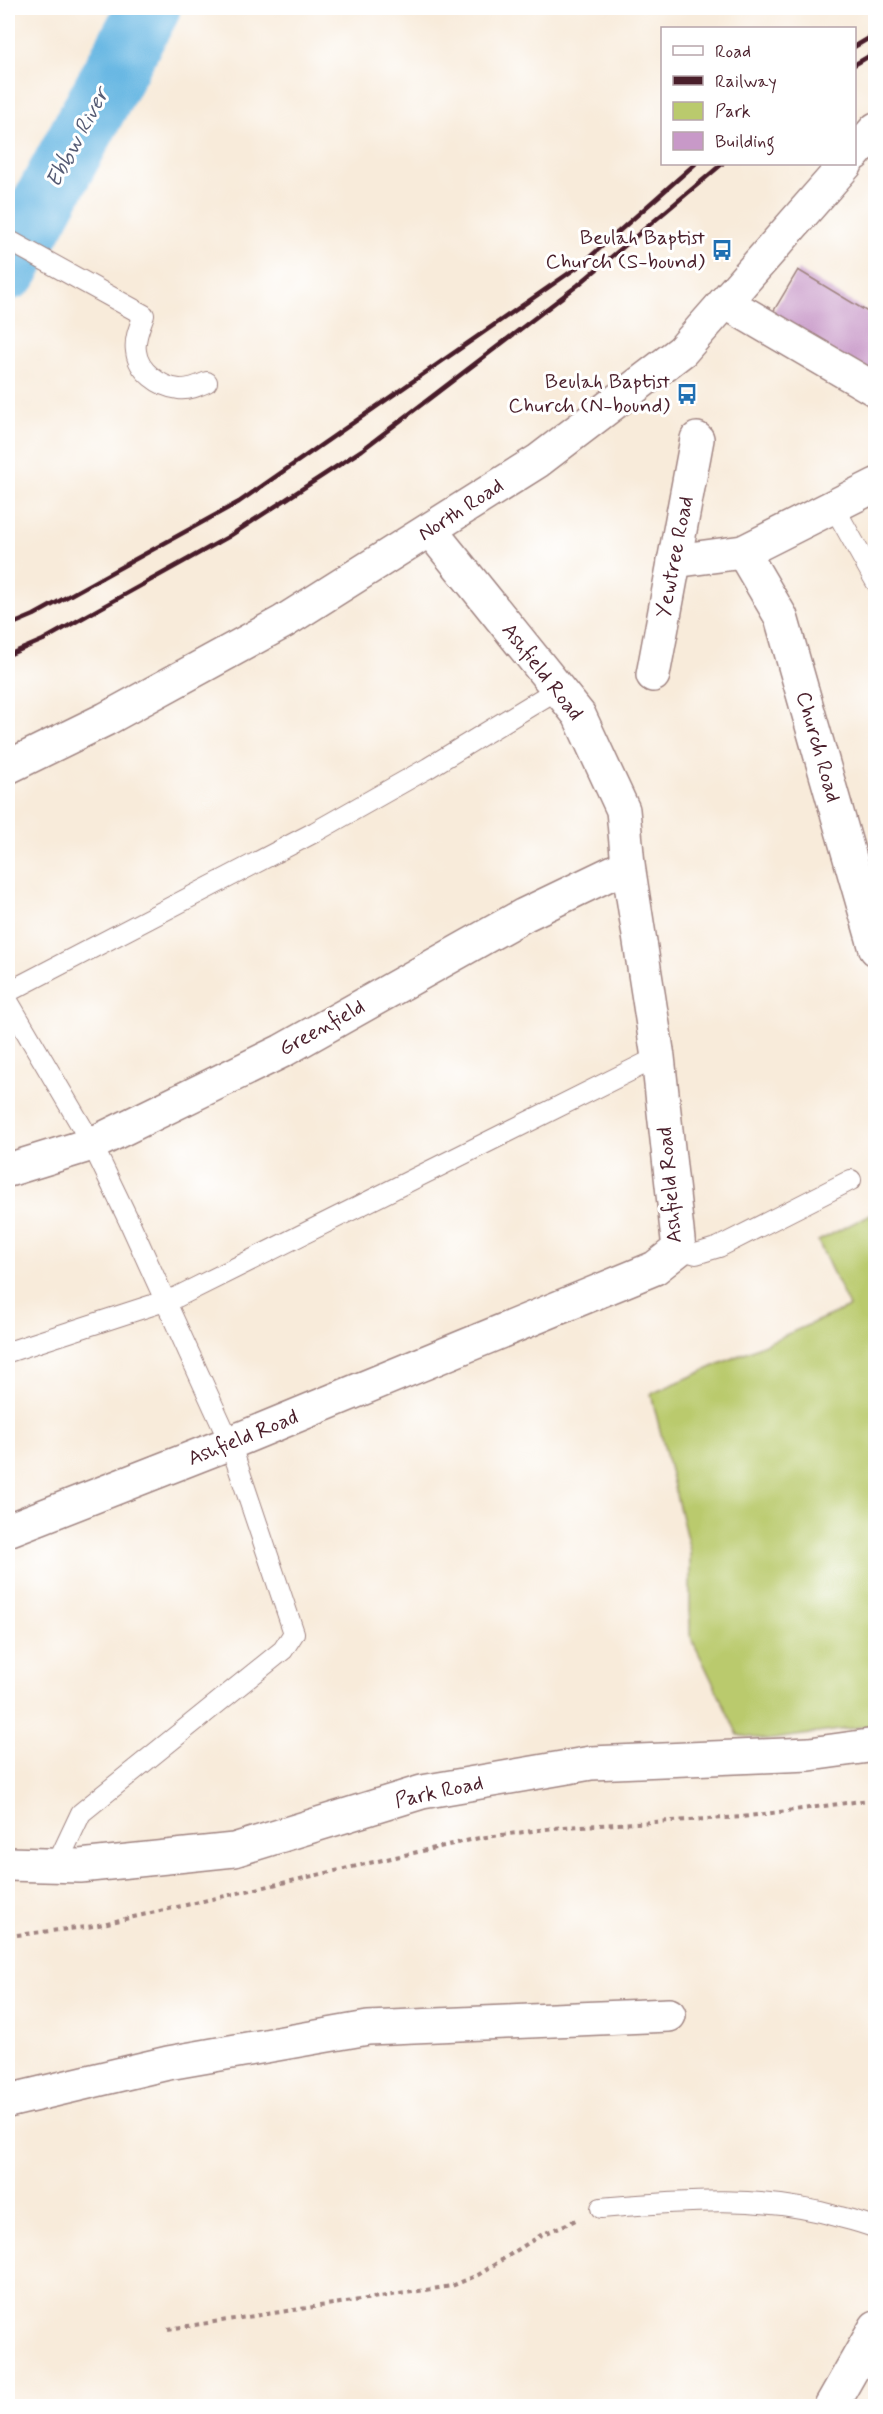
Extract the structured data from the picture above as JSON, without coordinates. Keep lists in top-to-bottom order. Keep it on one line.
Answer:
{"streets":{"street":["North Road","Yewtree Road","Ashfield Road","Church Road","Greenfield","Park Road"]},"crossings":[["North Road","Ashfield Road"],["Ashfield Road","Greenfield"]],"water":["Ebbw River"],"places":{"bus stop":["Beulah Baptist Church (S-bound)","Beulah Baptist Church (N-bound)"]},"legend":["Road","Railway","Park","Building"]}
